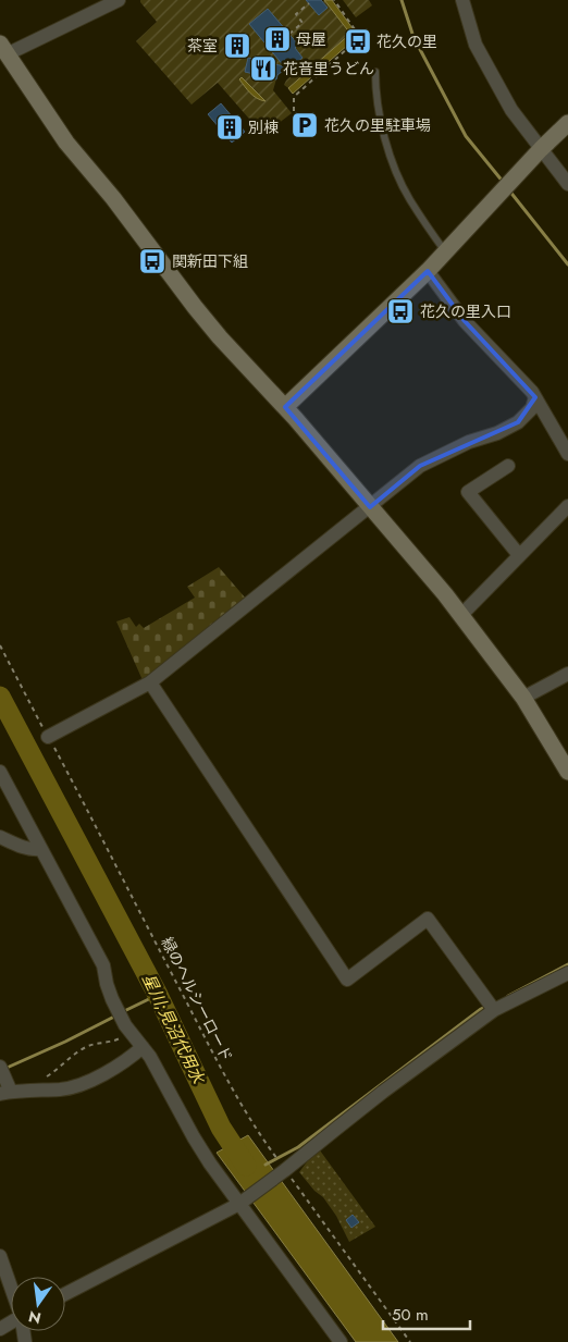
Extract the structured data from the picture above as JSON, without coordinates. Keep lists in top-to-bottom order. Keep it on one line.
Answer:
{"streets":{"path":["緑のヘルシーロード"]},"water":["星川;見沼代用水"],"places":{"building":["母屋","茶室","別棟"],"bus stop":["花久の里","関新田下組","花久の里入口"],"restaurant":["花音里うどん"],"parking":["花久の里駐車場"]},"scale_bar":"50 m","north":"bottom"}
